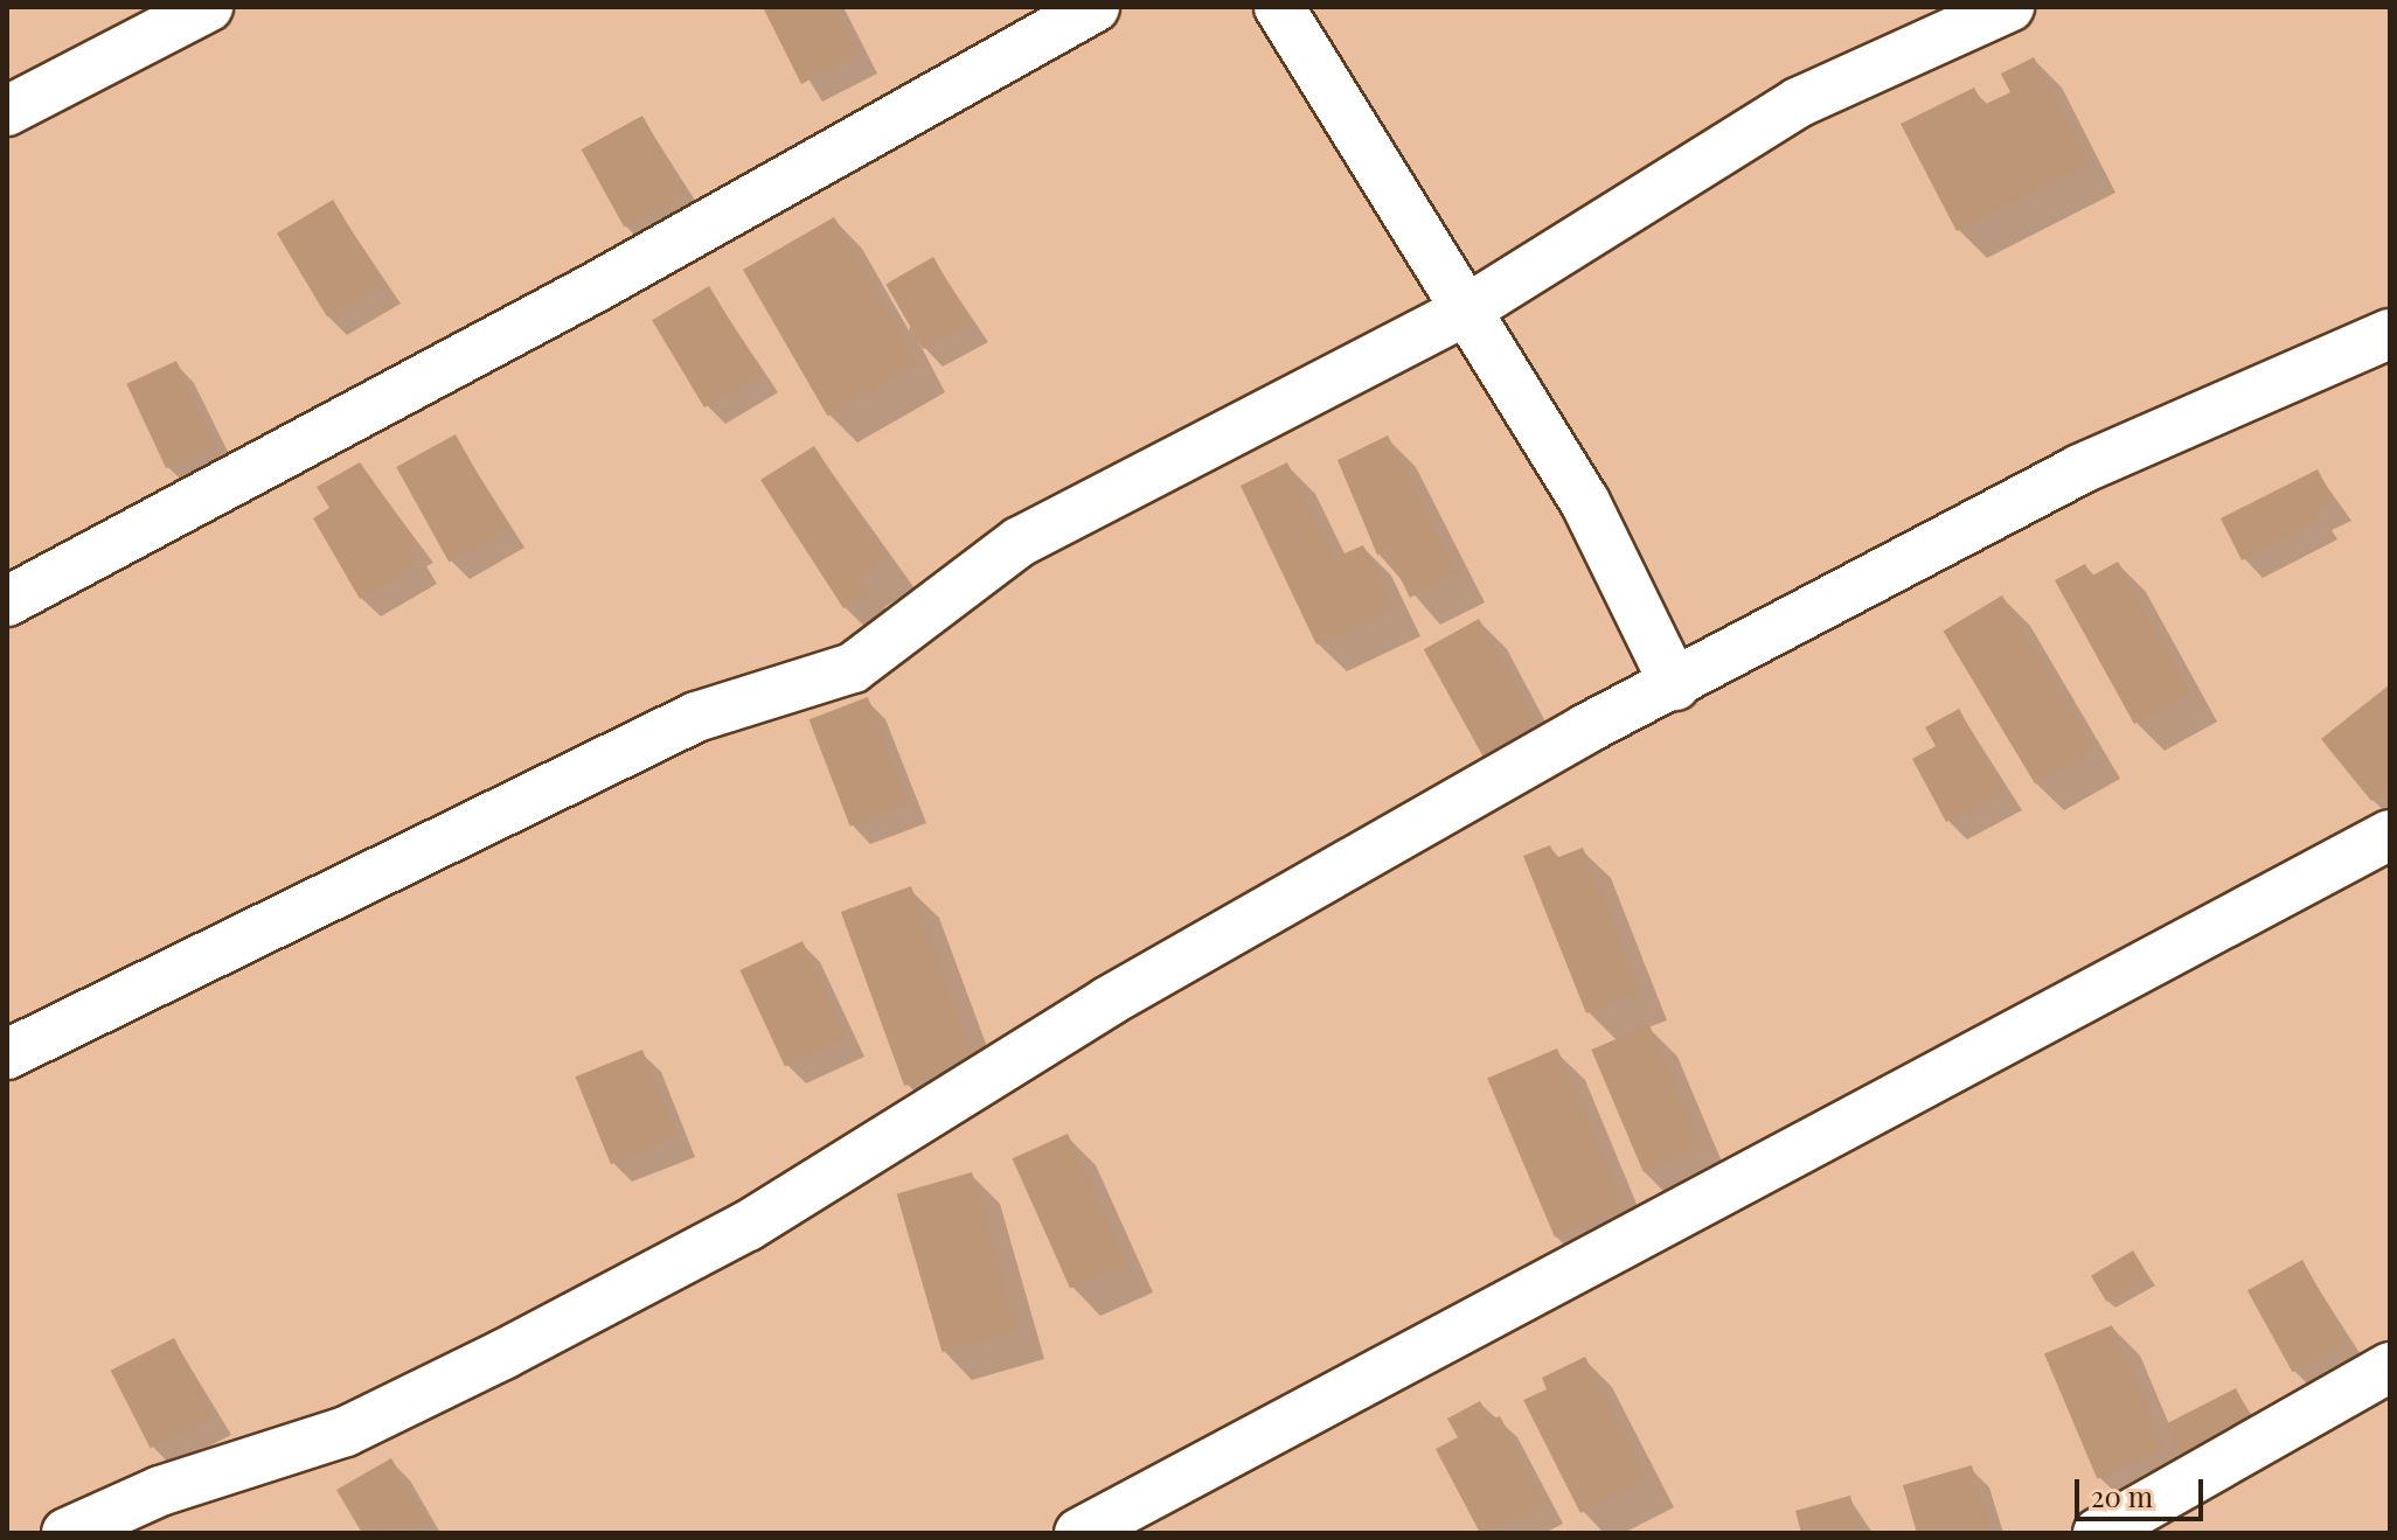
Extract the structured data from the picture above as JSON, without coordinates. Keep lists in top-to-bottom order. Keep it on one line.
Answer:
{"scale_bar":"20 m"}
